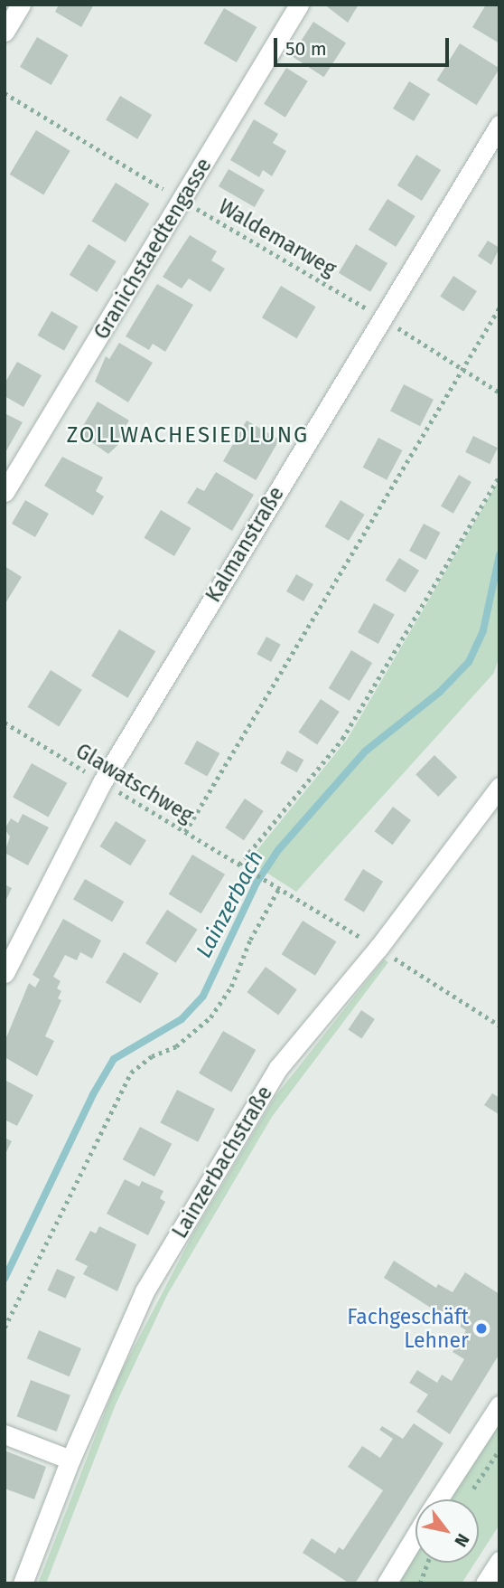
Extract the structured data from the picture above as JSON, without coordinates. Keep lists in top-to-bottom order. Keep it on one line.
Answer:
{"streets":{"street":["Granichstaedtengasse","Kalmanstraße","Lainzerbachstraße"],"path":["Waldemarweg","Glawatschweg"]},"crossings":[["Waldemarweg","Granichstaedtengasse"],["Waldemarweg","Kalmanstraße"],["Kalmanstraße","Glawatschweg"]],"districts":["ZOLLWACHESIEDLUNG"],"water":["Lainzerbach"],"places":["Fachgeschäft Lehner"],"scale_bar":"50 m","north":"bottom right"}
